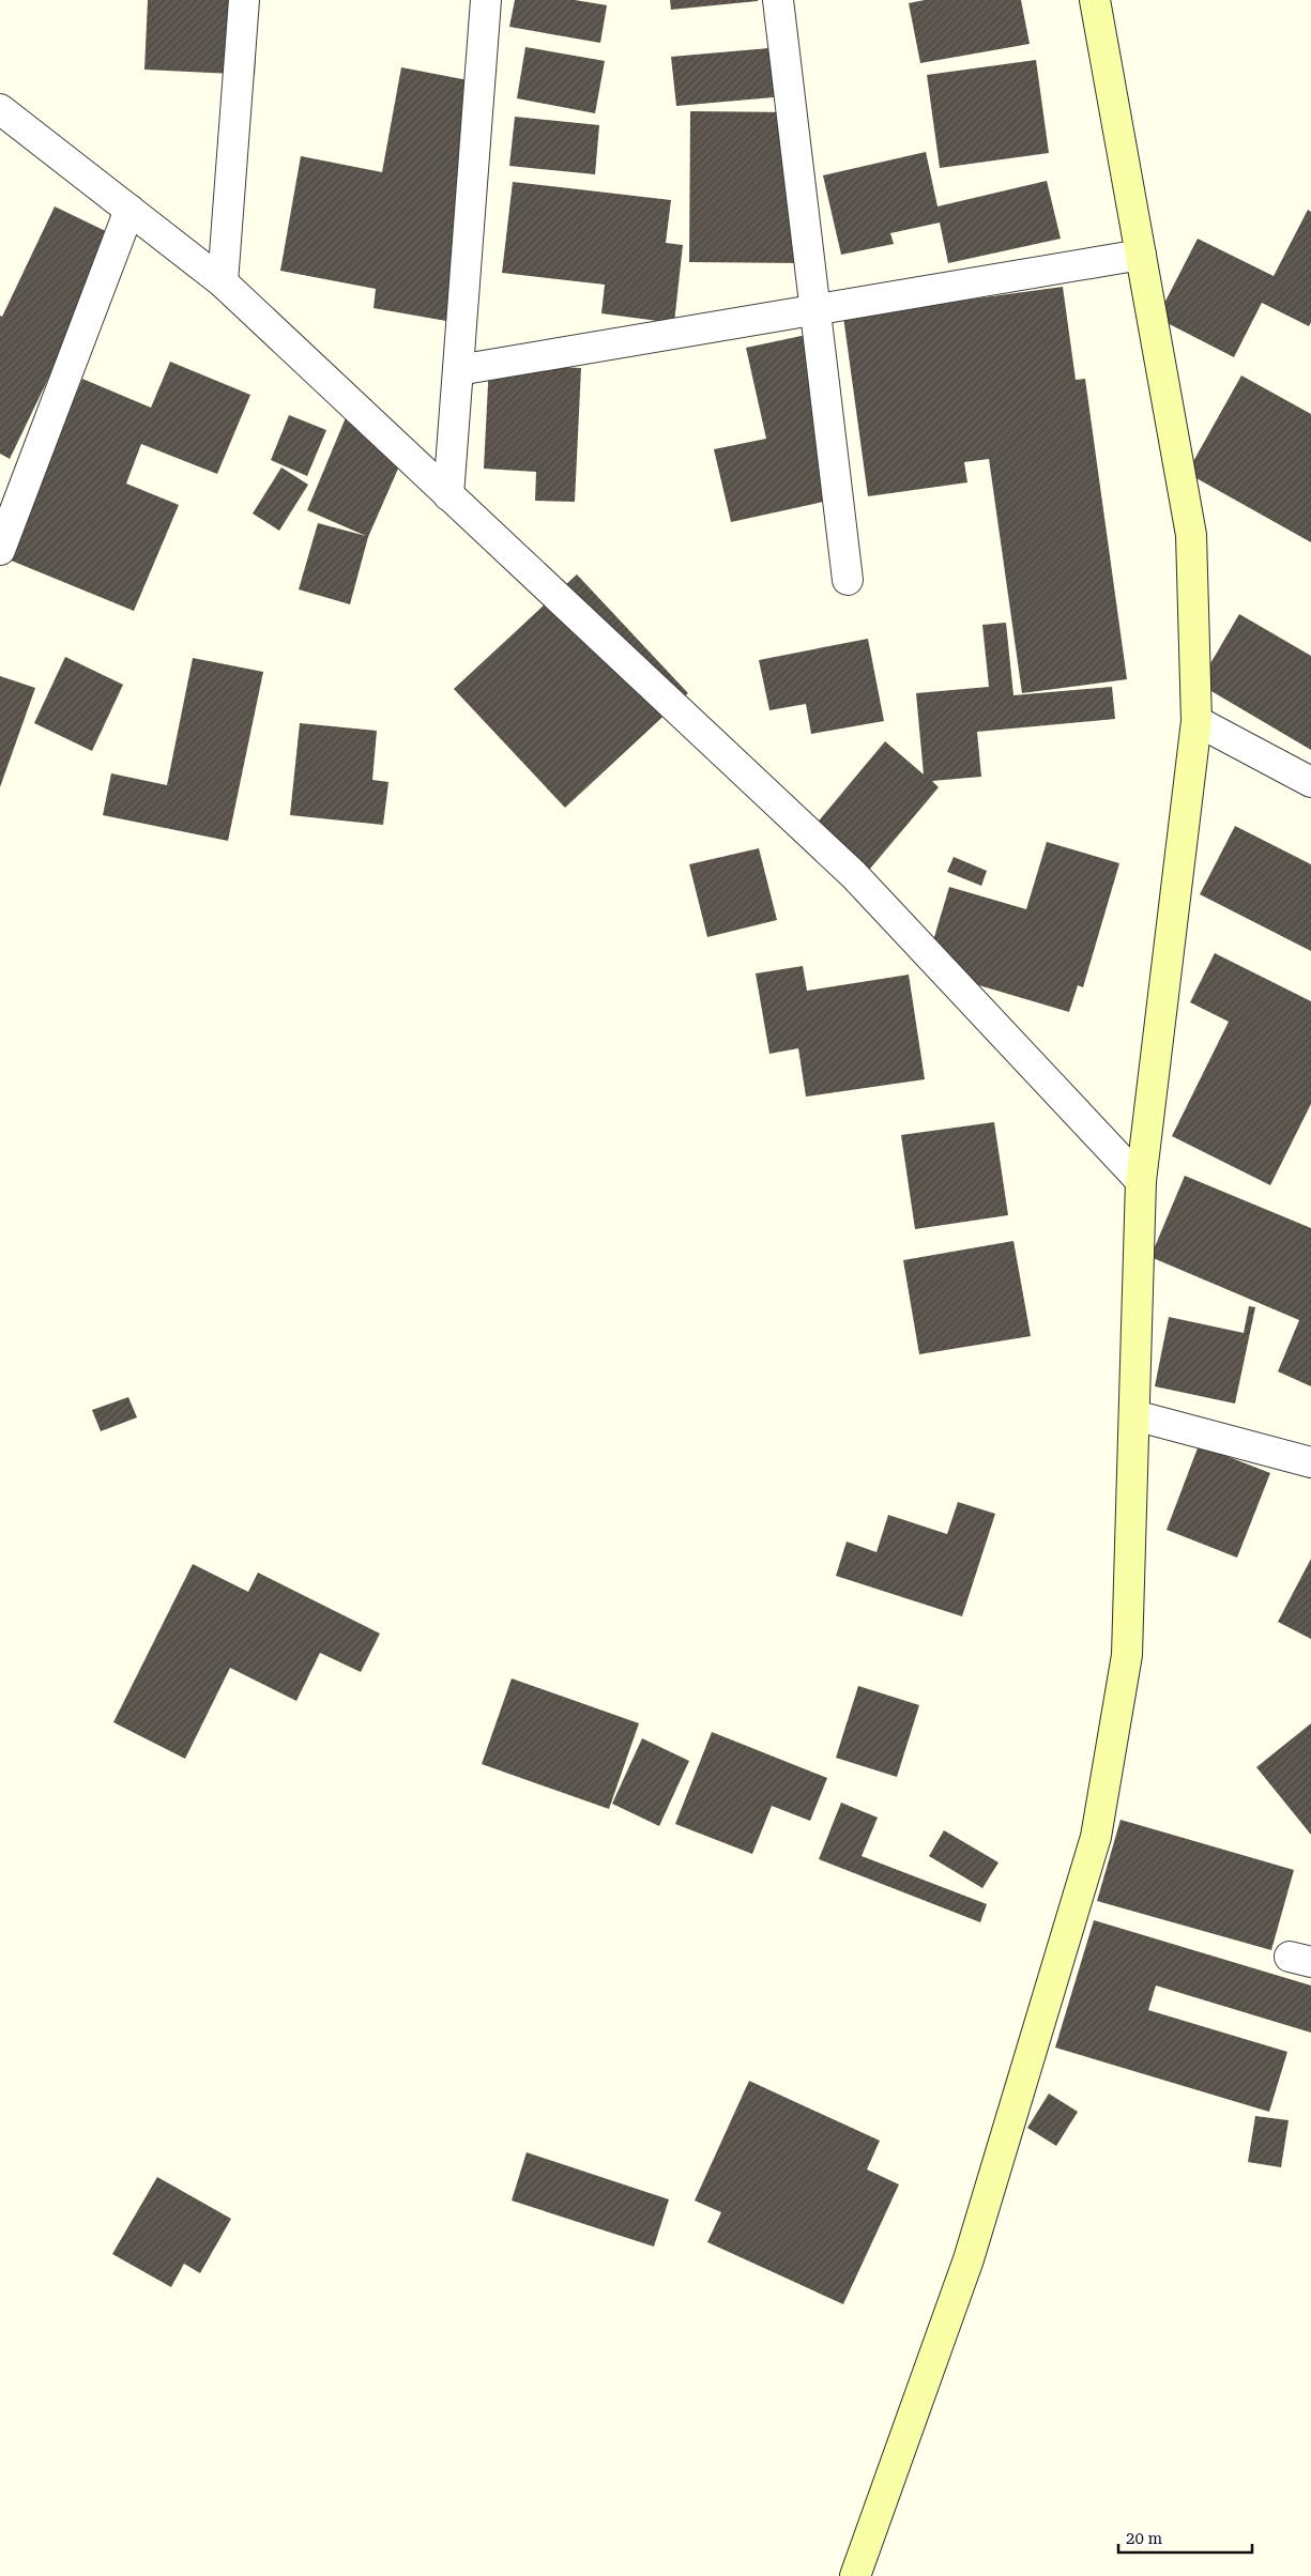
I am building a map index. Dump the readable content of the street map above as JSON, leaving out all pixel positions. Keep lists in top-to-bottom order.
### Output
{
  "scale_bar": "20 m"
}
